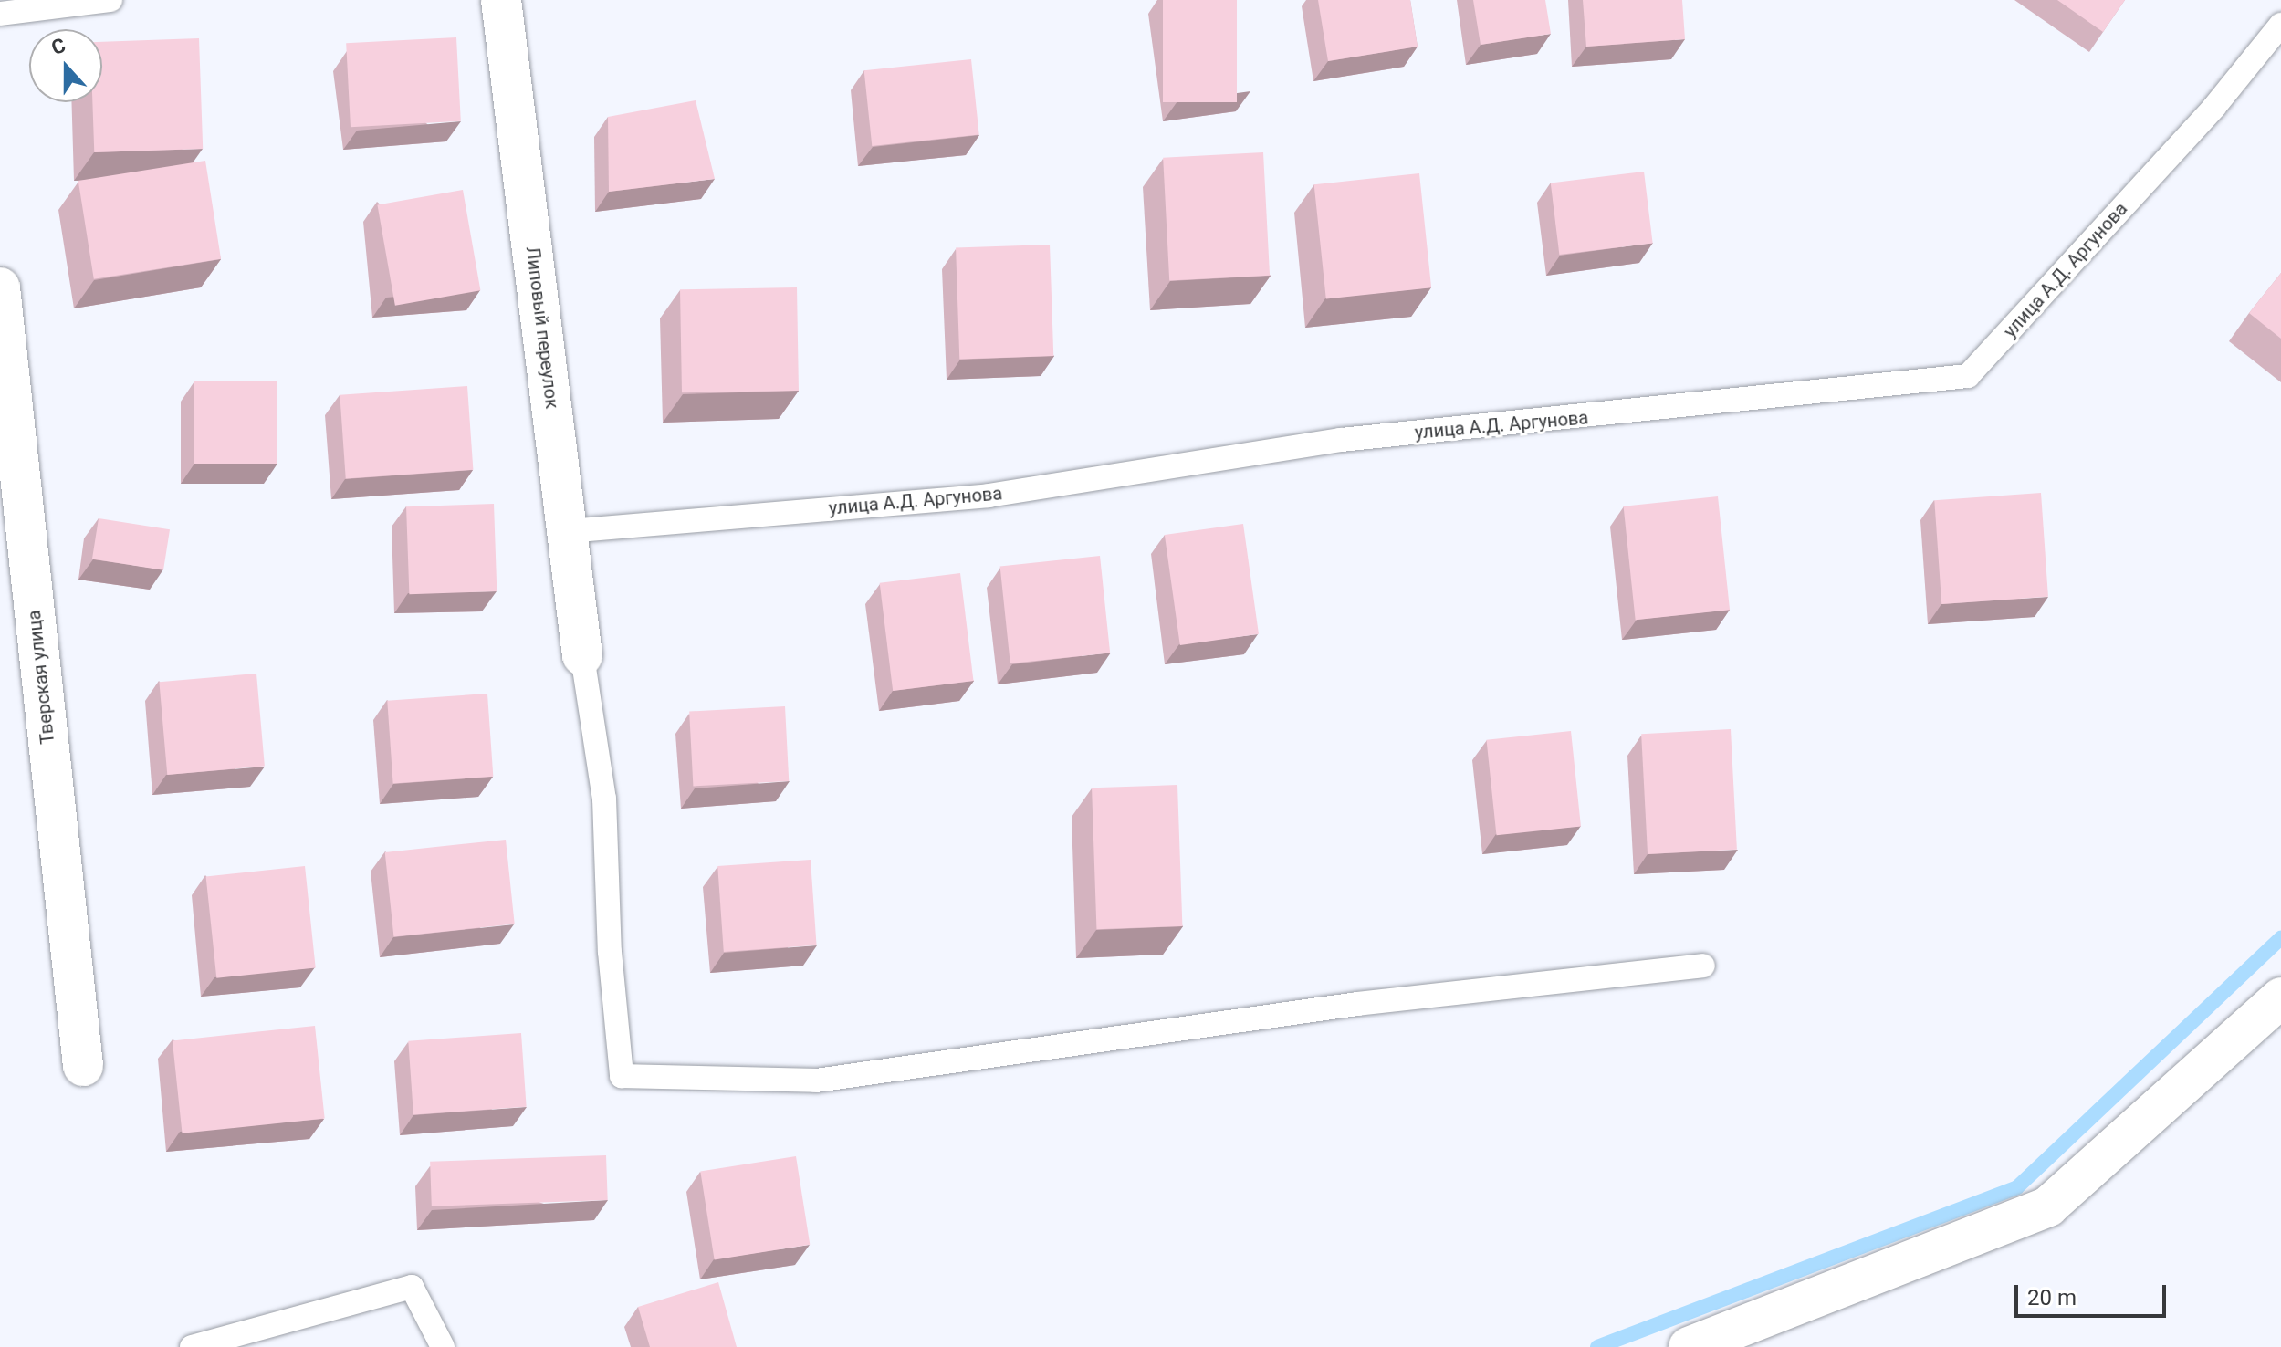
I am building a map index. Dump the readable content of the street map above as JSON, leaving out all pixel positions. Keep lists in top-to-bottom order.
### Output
{
  "streets": {
    "street": ["Липовый переулок", "Тверская улица"],
    "lane": ["улица А.Д. Аргунова"]
  },
  "crossings": [
    ["улица А.Д. Аргунова", "Липовый переулок"]
  ],
  "scale_bar": "20 m",
  "north": "top"
}
